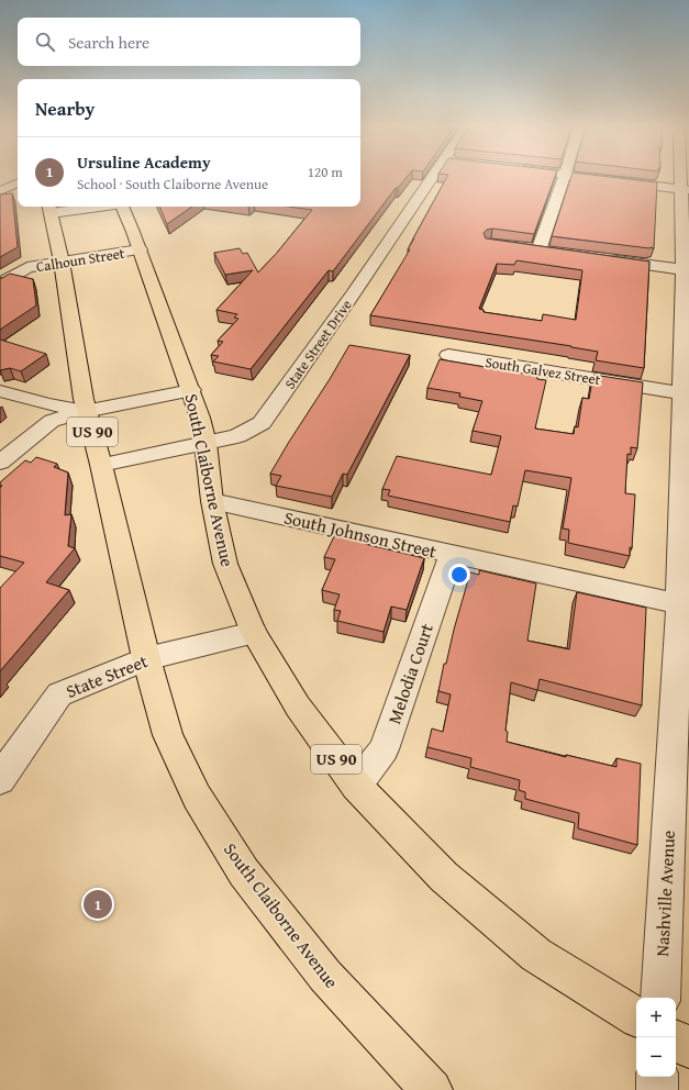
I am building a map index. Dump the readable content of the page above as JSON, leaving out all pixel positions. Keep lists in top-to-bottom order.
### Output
{
  "streets": {
    "main road": ["US 90", "South Claiborne Avenue"],
    "street": [
      "Calhoun Street",
      "State Street Drive",
      "South Galvez Street",
      "South Johnson Street",
      "Melodia Court",
      "State Street",
      "Nashville Avenue"
    ]
  },
  "crossings": [
    ["Calhoun Street", "South Claiborne Avenue"],
    ["State Street Drive", "South Claiborne Avenue"],
    ["South Galvez Street", "Nashville Avenue"],
    ["South Claiborne Avenue", "South Johnson Street"],
    ["South Claiborne Avenue", "Melodia Court"],
    ["South Claiborne Avenue", "State Street"],
    ["South Johnson Street", "Melodia Court"],
    ["South Johnson Street", "Nashville Avenue"]
  ],
  "page": {
    "search": "Search here",
    "heading": "Nearby",
    "list": [
      {
        "mark": "1",
        "name": "Ursuline Academy",
        "note": "School · South Claiborne Avenue",
        "value": "120 m"
      }
    ],
    "pins": "1",
    "map_buttons": ["+", "−"]
  }
}
